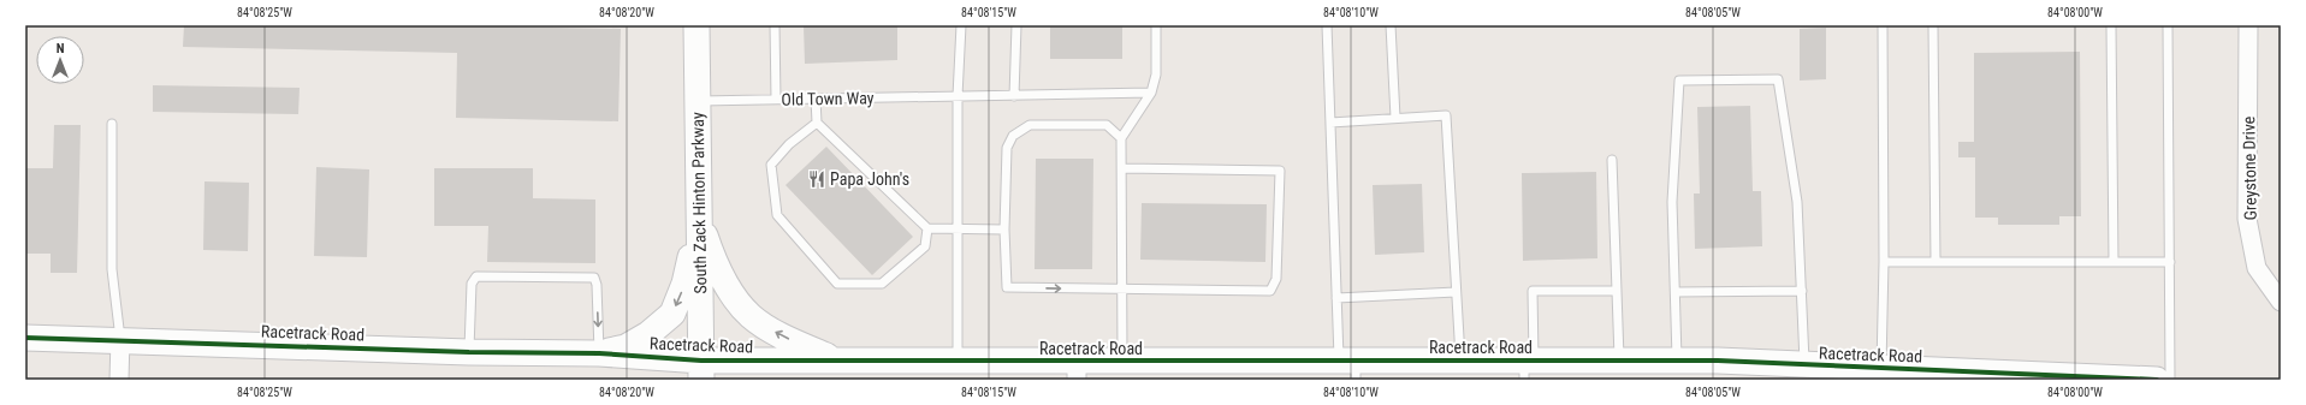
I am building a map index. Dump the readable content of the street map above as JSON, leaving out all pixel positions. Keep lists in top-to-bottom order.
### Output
{
  "streets": {
    "street": ["Greystone Drive", "South Zack Hinton Parkway", "Racetrack Road"],
    "lane": ["Old Town Way"]
  },
  "crossings": [
    ["Old Town Way", "South Zack Hinton Parkway"],
    ["South Zack Hinton Parkway", "Racetrack Road"]
  ],
  "places": {
    "restaurant": ["Papa John's"]
  },
  "north": "top",
  "coordinates": [
    "84°08'25\"W",
    "84°08'20\"W",
    "84°08'15\"W",
    "84°08'10\"W",
    "84°08'05\"W",
    "84°08'00\"W"
  ]
}
